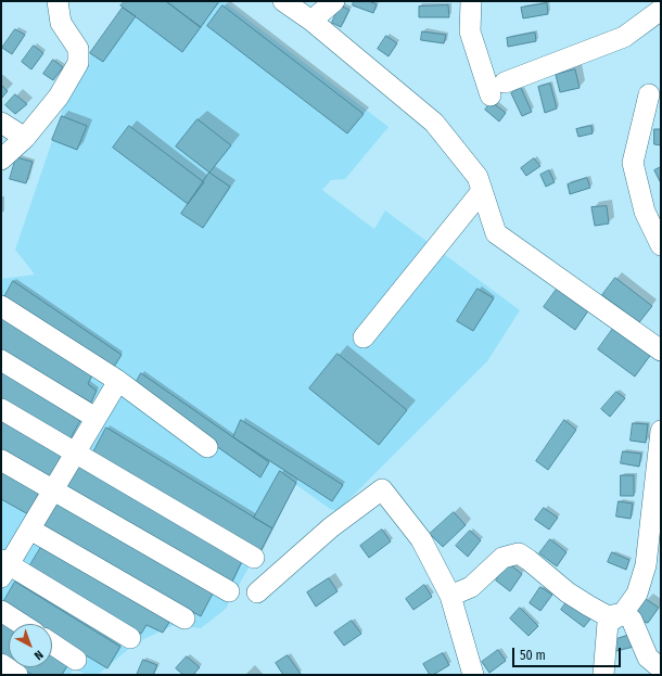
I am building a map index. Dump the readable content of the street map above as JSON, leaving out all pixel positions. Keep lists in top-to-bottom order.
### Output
{
  "scale_bar": "50 m",
  "north": "bottom right"
}
